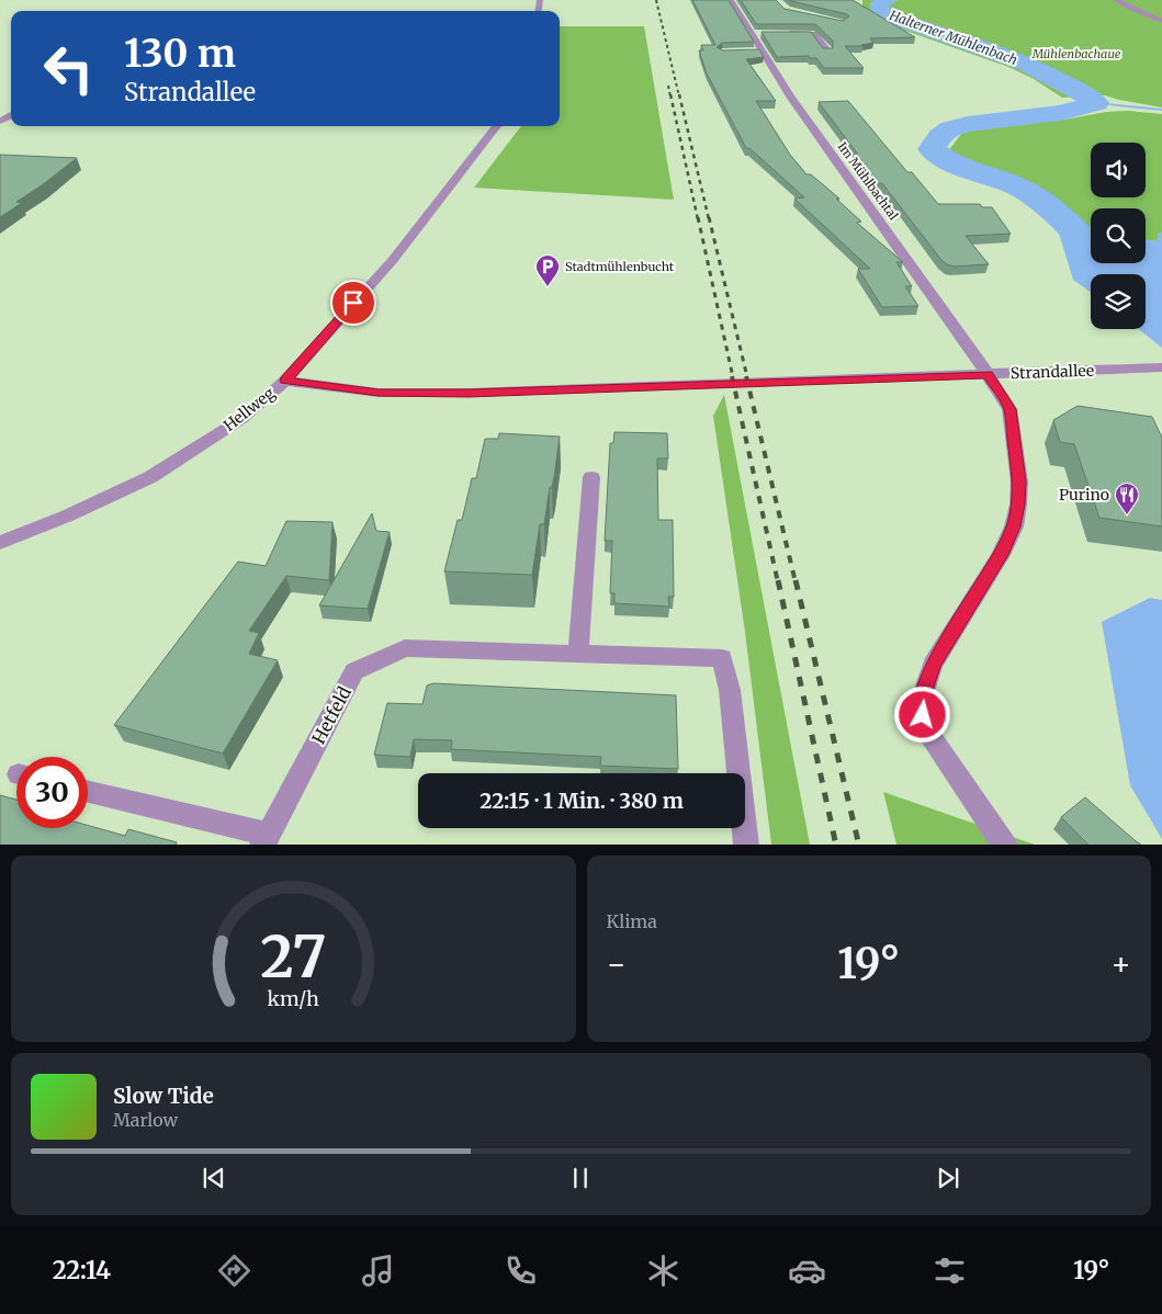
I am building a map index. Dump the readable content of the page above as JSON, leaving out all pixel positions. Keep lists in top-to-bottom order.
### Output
{
  "streets": {
    "street": [
      "Im Mühlbachtal",
      "Strandallee",
      "Hellweg",
      "Hetfeld"
    ]
  },
  "crossings": [
    ["Im Mühlbachtal", "Strandallee"],
    ["Strandallee", "Hellweg"]
  ],
  "water": ["Halterner Mühlenbach"],
  "parks": ["Mühlenbachaue"],
  "places": {
    "parking": ["Stadtmühlenbucht"],
    "restaurant": ["Purino"]
  },
  "page": {
    "turn": ["130 m", "Strandallee"],
    "limit": "30",
    "trip": "22:15 · 1 Min. · 380 m",
    "tile": "Klima",
    "heat": ["−", "19°", "+"],
    "song": ["Slow Tide", "Marlow"],
    "tabs": ["22:14", "19°"],
    "gauge": ["27", "km/h"]
  }
}
